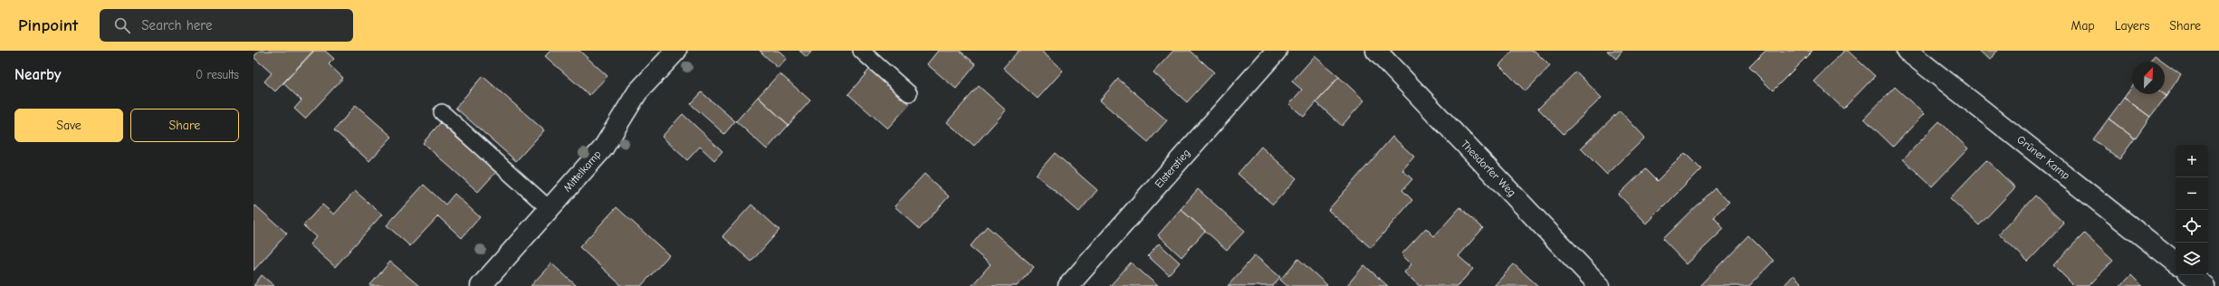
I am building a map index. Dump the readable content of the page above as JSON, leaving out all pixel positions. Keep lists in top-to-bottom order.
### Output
{
  "streets": {
    "street": [
      "Grüner Kamp",
      "Elsterstieg",
      "Thesdorfer Weg",
      "Mittelkamp"
    ]
  },
  "north": "top right",
  "page": {
    "header": "Pinpoint",
    "search": "Search here",
    "nav": ["Map", "Layers", "Share"],
    "heading": ["Nearby", "0 results"],
    "buttons": ["Save", "Share"],
    "map_buttons": ["+", "−"]
  }
}
